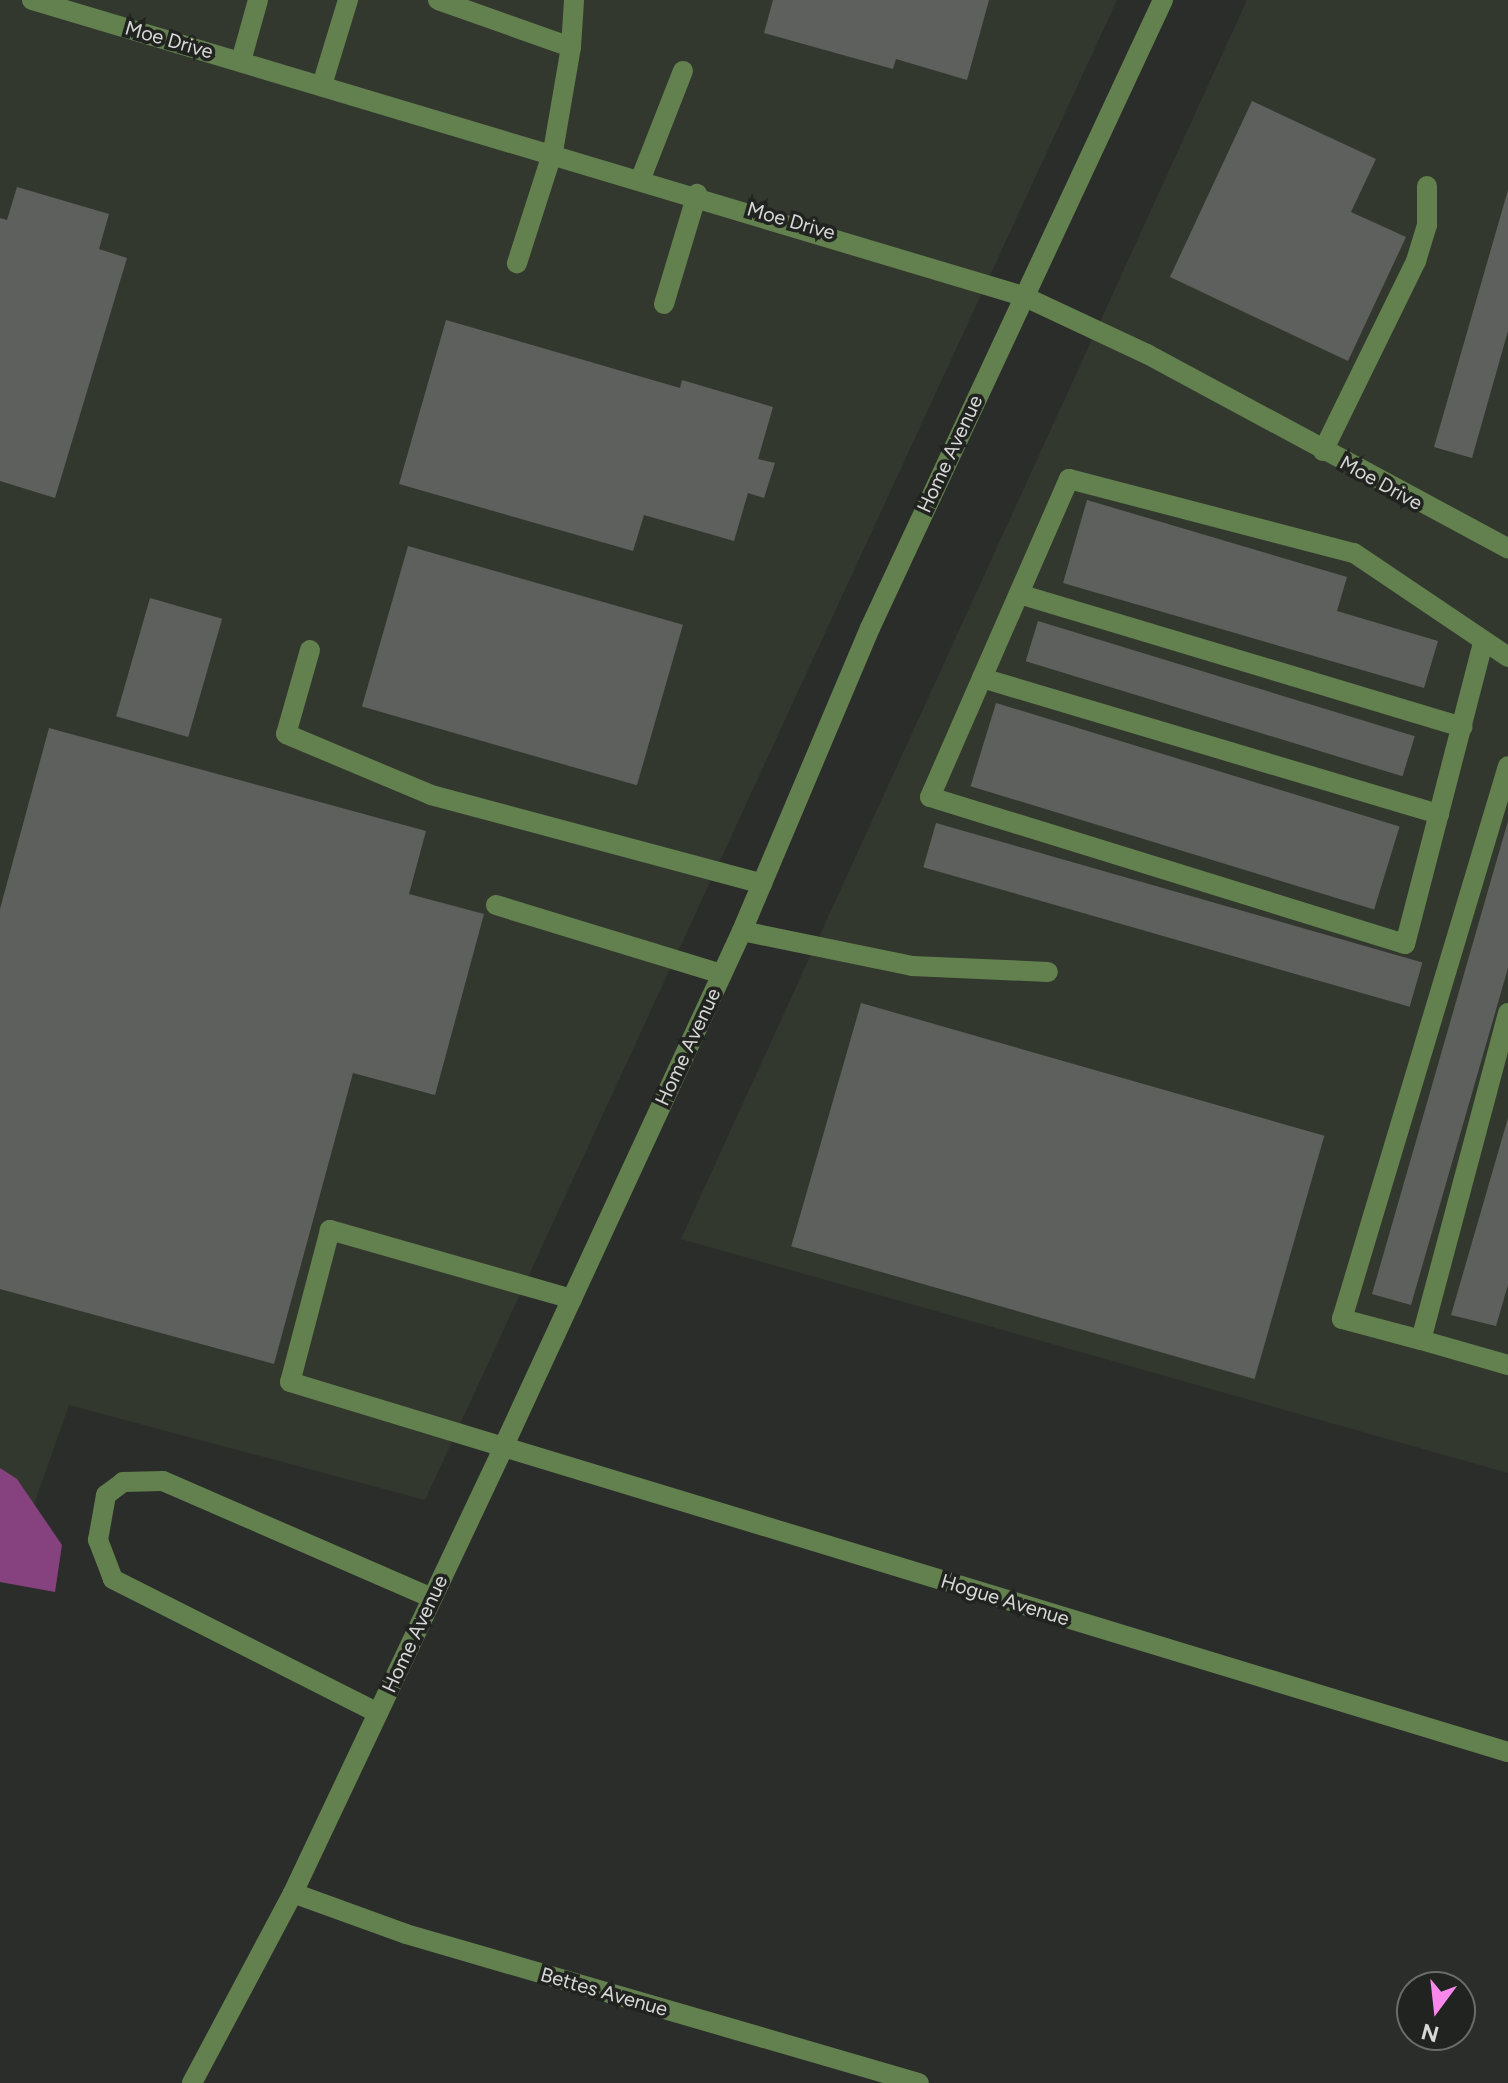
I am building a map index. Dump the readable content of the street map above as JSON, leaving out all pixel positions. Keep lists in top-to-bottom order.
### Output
{
  "streets": {
    "street": [
      "Moe Drive",
      "Home Avenue",
      "Hogue Avenue",
      "Bettes Avenue"
    ]
  },
  "crossings": [
    ["Moe Drive", "Home Avenue"],
    ["Home Avenue", "Hogue Avenue"],
    ["Home Avenue", "Bettes Avenue"]
  ],
  "north": "bottom"
}
